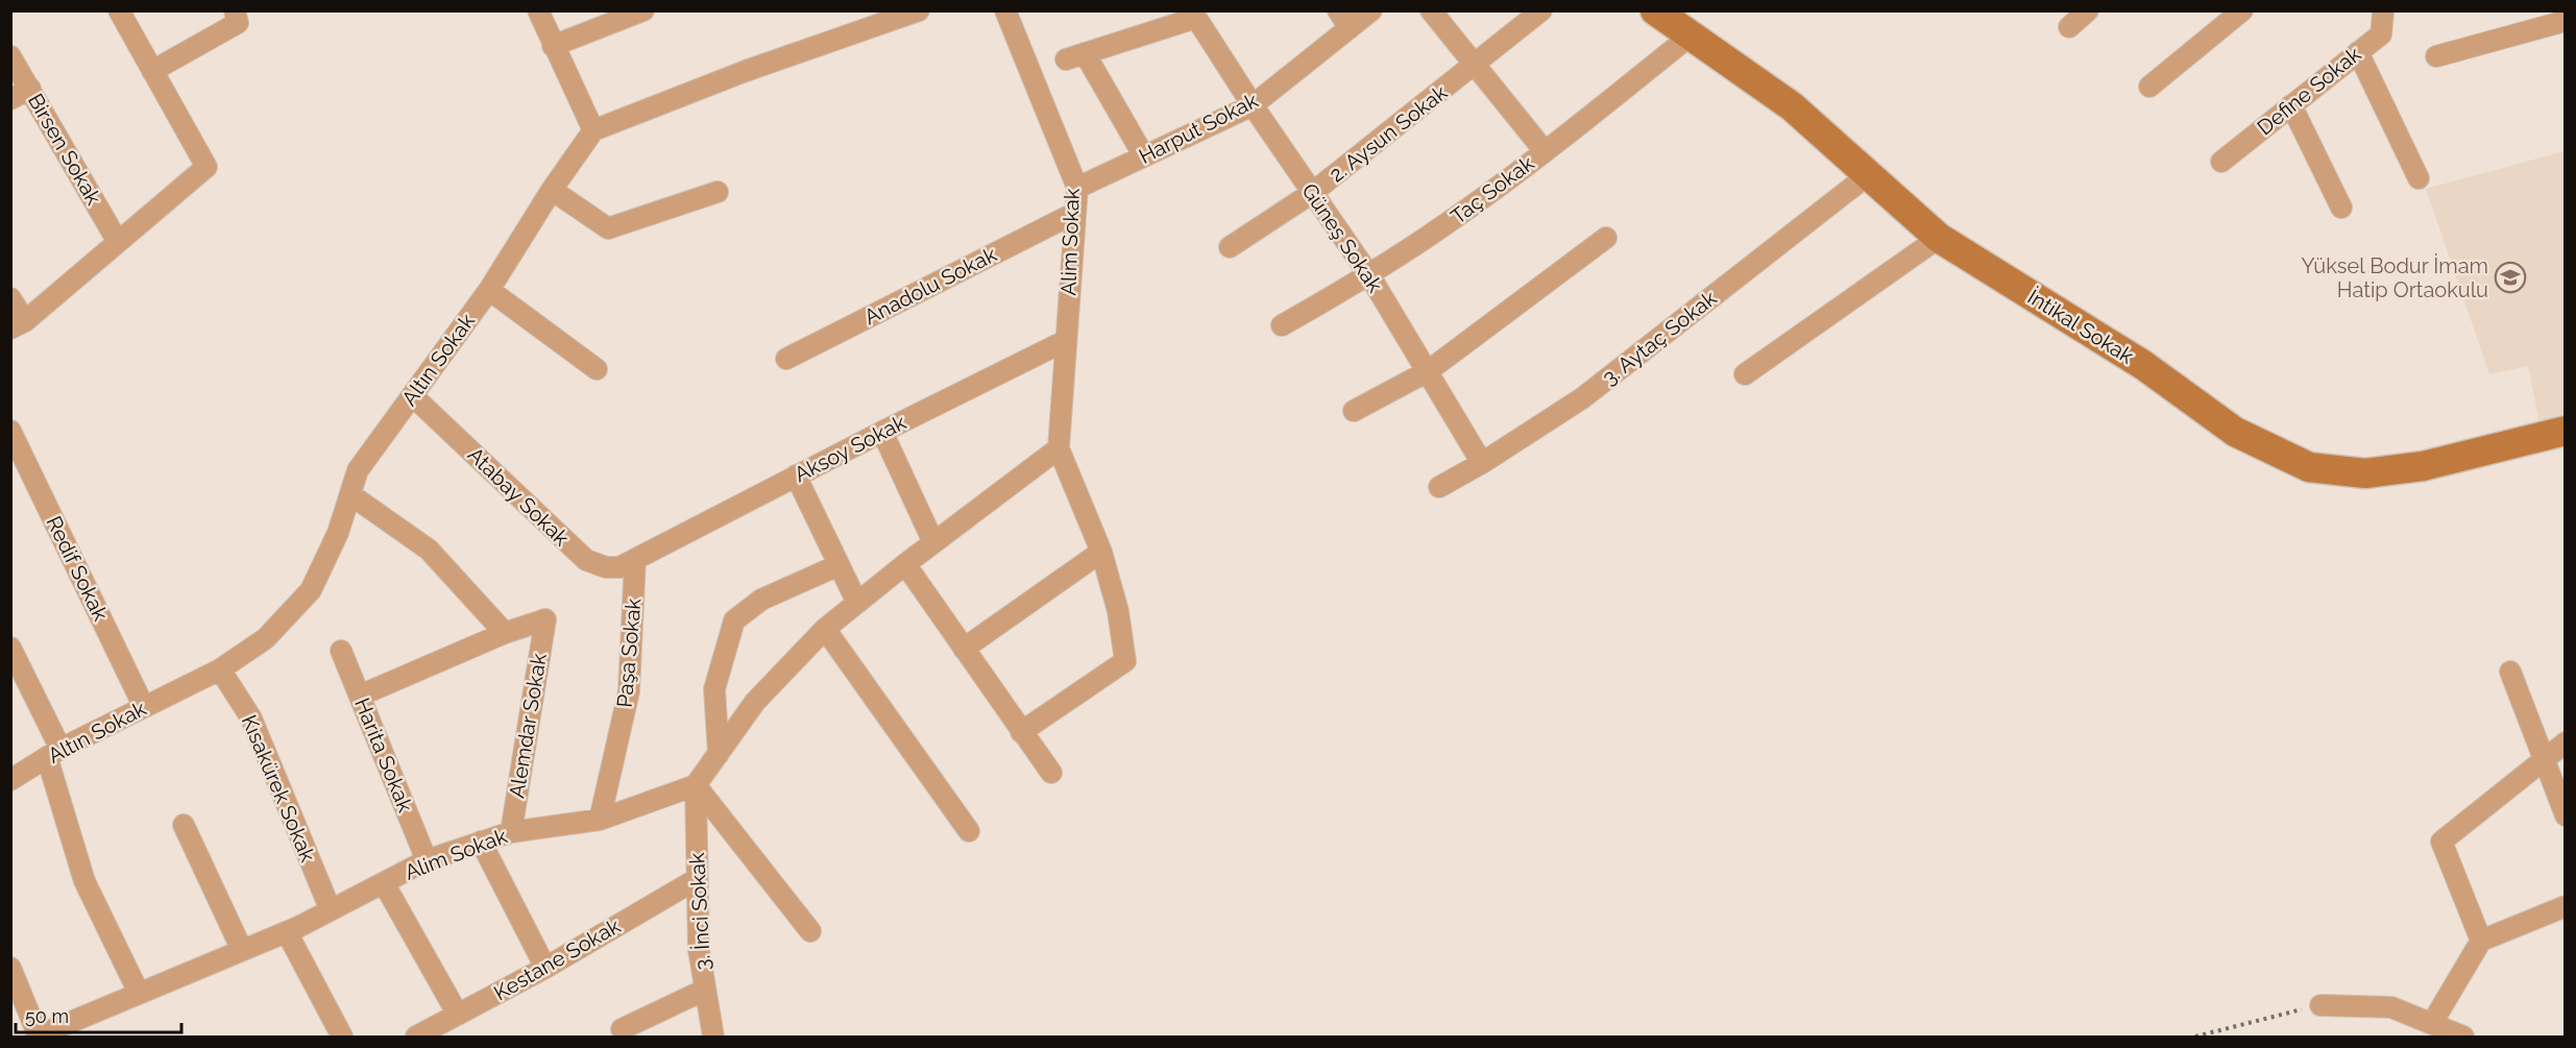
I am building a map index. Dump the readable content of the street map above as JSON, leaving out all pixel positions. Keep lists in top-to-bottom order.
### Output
{
  "streets": {
    "street": [
      "Define Sokak",
      "Harput Sokak",
      "2. Aysun Sokak",
      "Birsen Sokak",
      "Taç Sokak",
      "Güneş Sokak",
      "Alim Sokak",
      "Anadolu Sokak",
      "İntikal Sokak",
      "3. Aytaç Sokak",
      "Altın Sokak",
      "Aksoy Sokak",
      "Atabay Sokak",
      "Redif Sokak",
      "Paşa Sokak",
      "Alemdar Sokak",
      "Harita Sokak",
      "Kısakürek Sokak",
      "3. İnci Sokak",
      "Kestane Sokak"
    ]
  },
  "crossings": [
    ["Harput Sokak", "Güneş Sokak"],
    ["Harput Sokak", "Alim Sokak"],
    ["2. Aysun Sokak", "Güneş Sokak"],
    ["Taç Sokak", "Güneş Sokak"],
    ["Taç Sokak", "İntikal Sokak"],
    ["Güneş Sokak", "3. Aytaç Sokak"],
    ["Alim Sokak", "Anadolu Sokak"],
    ["Alim Sokak", "Aksoy Sokak"],
    ["Alim Sokak", "Paşa Sokak"],
    ["Alim Sokak", "Alemdar Sokak"],
    ["Alim Sokak", "Harita Sokak"],
    ["Alim Sokak", "Kısakürek Sokak"],
    ["Alim Sokak", "3. İnci Sokak"],
    ["İntikal Sokak", "3. Aytaç Sokak"],
    ["Altın Sokak", "Atabay Sokak"],
    ["Altın Sokak", "Redif Sokak"],
    ["Altın Sokak", "Kısakürek Sokak"],
    ["Aksoy Sokak", "Atabay Sokak"],
    ["Aksoy Sokak", "Paşa Sokak"],
    ["Atabay Sokak", "Paşa Sokak"],
    ["3. İnci Sokak", "Kestane Sokak"]
  ],
  "places": {
    "school or university": ["Yüksel Bodur İmam Hatip Ortaokulu"]
  },
  "scale_bar": "50 m"
}
